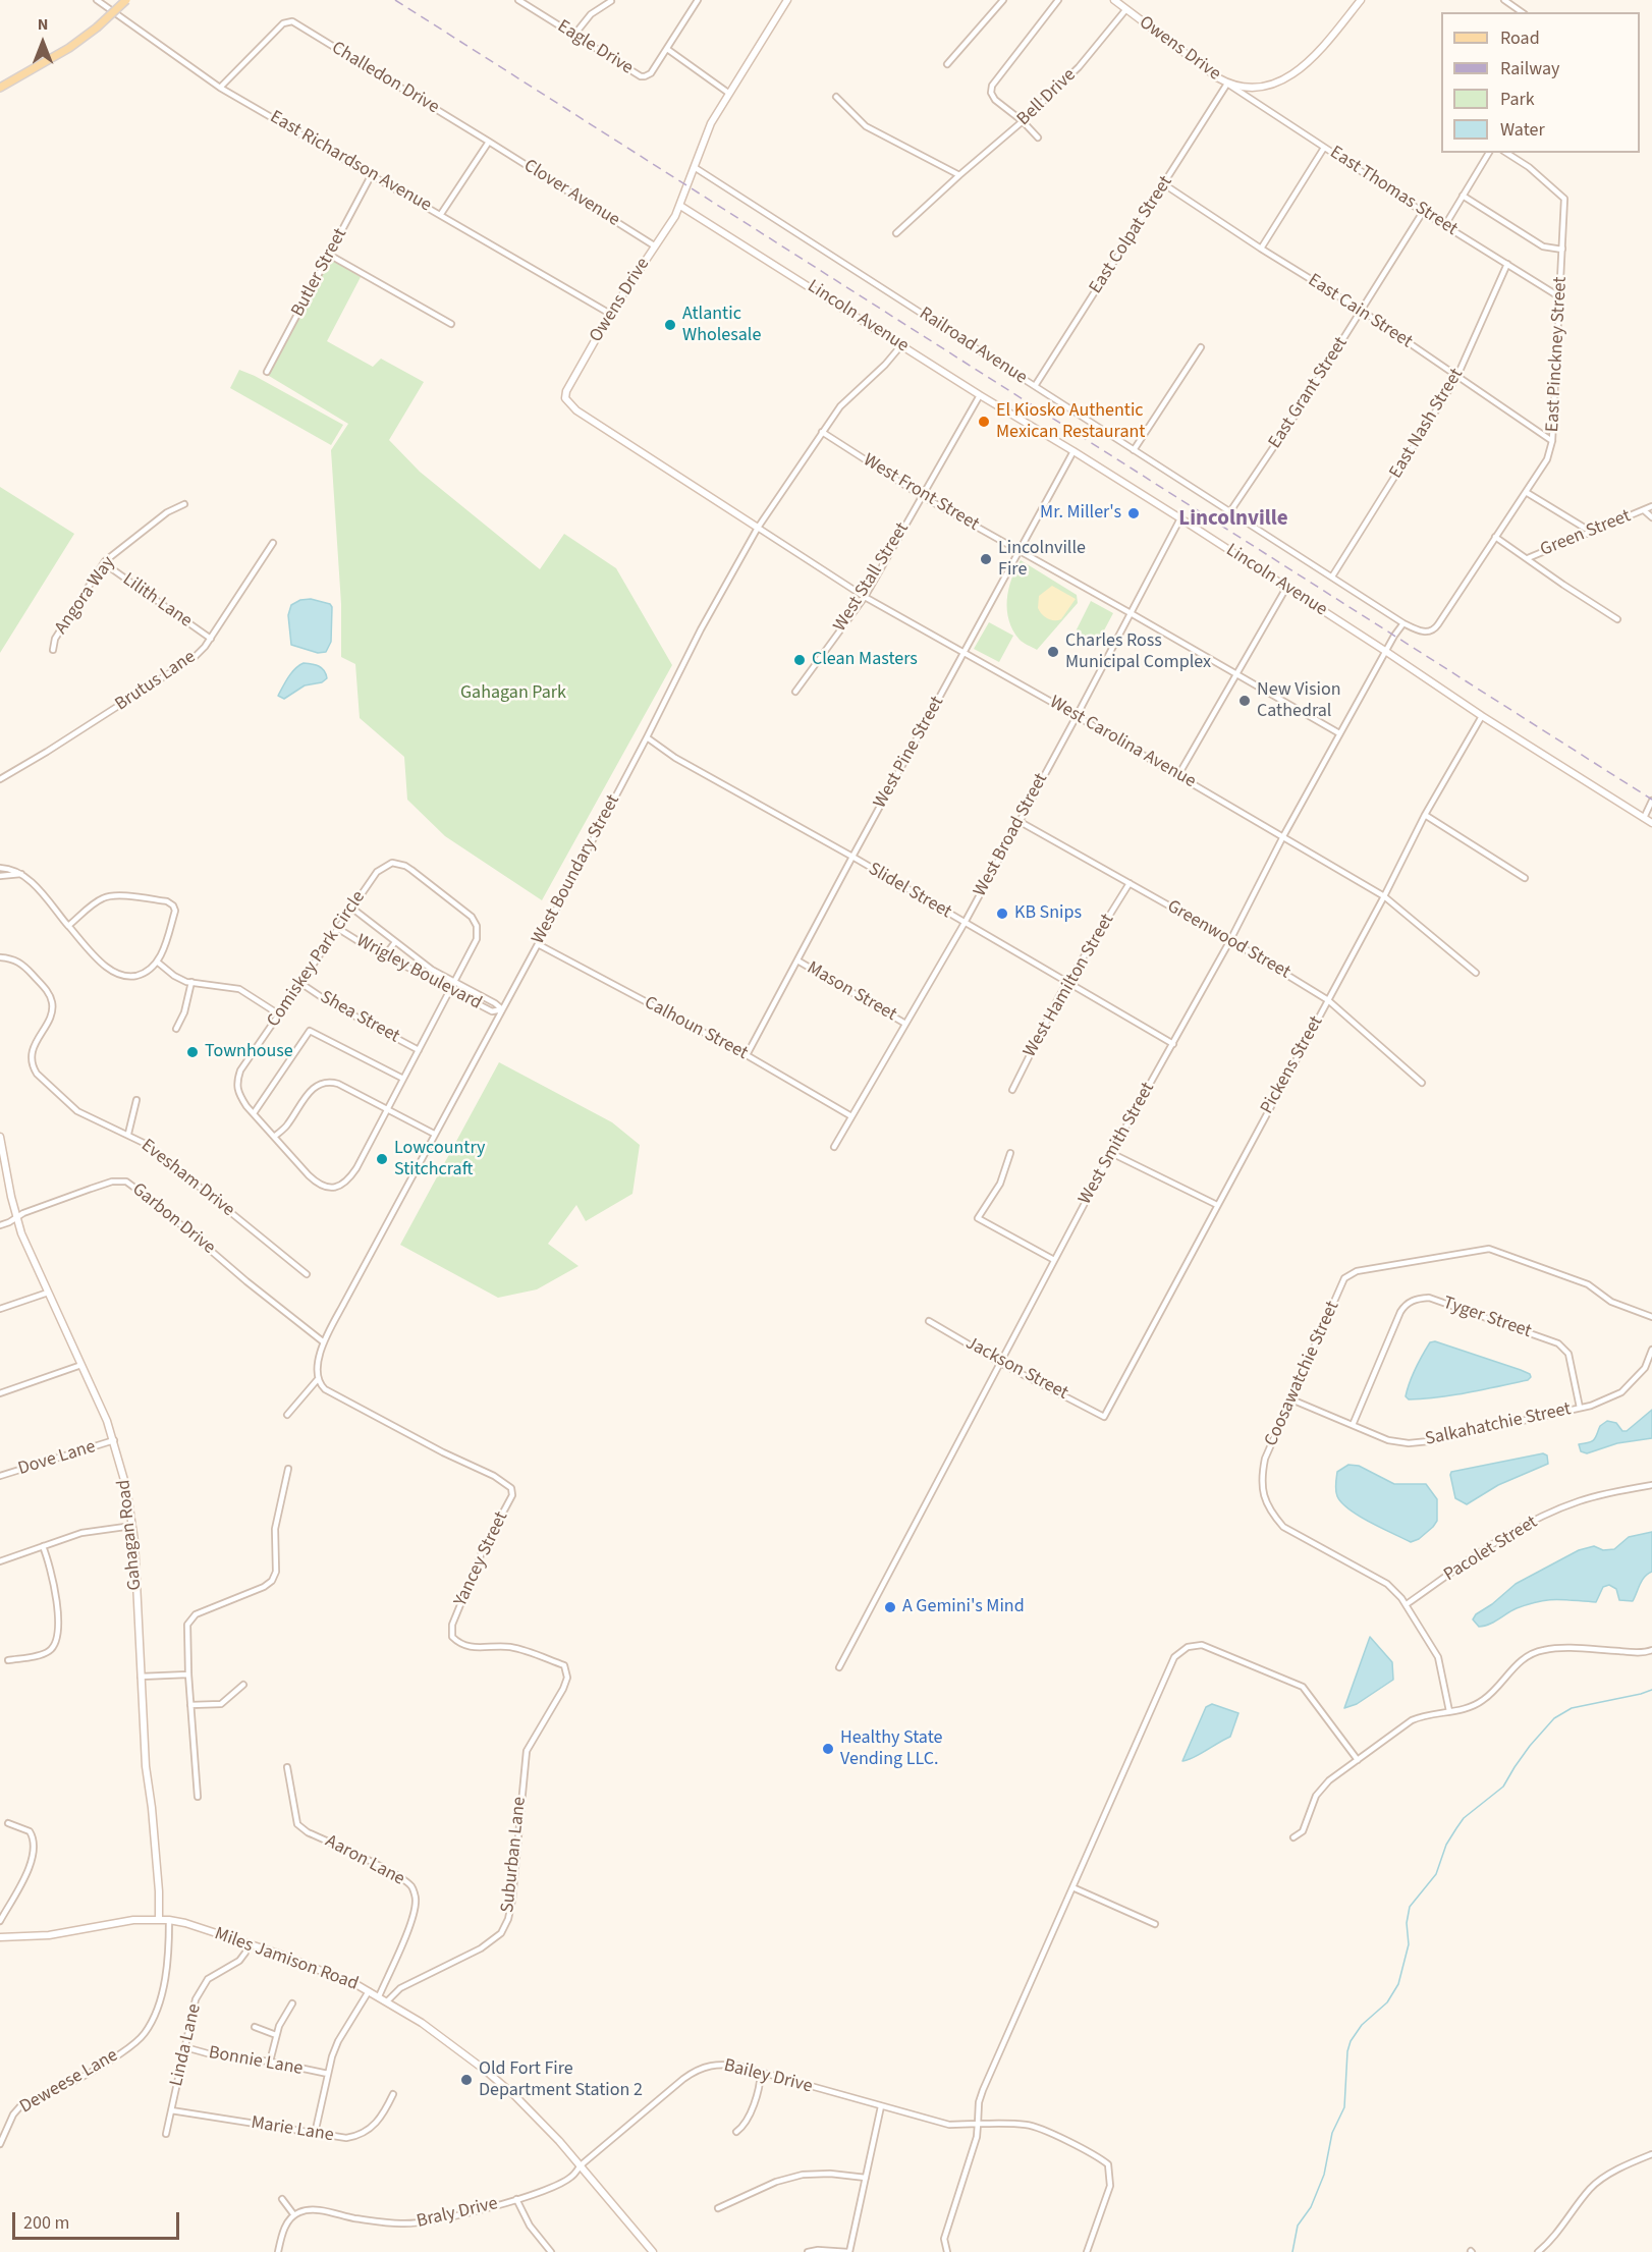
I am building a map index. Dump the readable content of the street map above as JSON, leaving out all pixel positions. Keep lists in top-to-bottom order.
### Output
{
  "streets": {
    "street": [
      "Eagle Drive",
      "Owens Drive",
      "Challedon Drive",
      "Bell Drive",
      "East Richardson Avenue",
      "East Thomas Street",
      "Clover Avenue",
      "East Colpat Street",
      "Butler Street",
      "East Cain Street",
      "Lincoln Avenue",
      "Railroad Avenue",
      "East Pinckney Street",
      "East Grant Street",
      "East Nash Street",
      "West Front Street",
      "Green Street",
      "West Stall Street",
      "Angora Way",
      "Lilith Lane",
      "Brutus Lane",
      "West Carolina Avenue",
      "West Pine Street",
      "West Broad Street",
      "West Boundary Street",
      "Slidel Street",
      "Greenwood Street",
      "Comiskey Park Circle",
      "Wrigley Boulevard",
      "West Hamilton Street",
      "Mason Street",
      "Shea Street",
      "Calhoun Street",
      "Pickens Street",
      "West Smith Street",
      "Evesham Drive",
      "Garbon Drive",
      "Tyger Street",
      "Jackson Street",
      "Coosawatchie Street",
      "Salkahatchie Street",
      "Dove Lane",
      "Gahagan Road",
      "Pacolet Street",
      "Yancey Street",
      "Suburban Lane",
      "Aaron Lane",
      "Miles Jamison Road",
      "Linda Lane",
      "Bonnie Lane",
      "Bailey Drive",
      "Deweese Lane",
      "Marie Lane",
      "Braly Drive"
    ]
  },
  "crossings": [
    ["Owens Drive", "Bell Drive"],
    ["Owens Drive", "East Richardson Avenue"],
    ["Owens Drive", "East Thomas Street"],
    ["Owens Drive", "Clover Avenue"],
    ["Owens Drive", "East Colpat Street"],
    ["Owens Drive", "Lincoln Avenue"],
    ["Owens Drive", "Railroad Avenue"],
    ["Owens Drive", "West Carolina Avenue"],
    ["Owens Drive", "West Boundary Street"],
    ["Challedon Drive", "East Richardson Avenue"],
    ["Challedon Drive", "Clover Avenue"],
    ["East Richardson Avenue", "Butler Street"],
    ["East Thomas Street", "East Colpat Street"],
    ["East Thomas Street", "East Pinckney Street"],
    ["East Thomas Street", "East Grant Street"],
    ["East Thomas Street", "East Nash Street"],
    ["East Colpat Street", "East Cain Street"],
    ["East Colpat Street", "Railroad Avenue"],
    ["East Cain Street", "East Pinckney Street"],
    ["East Cain Street", "East Grant Street"],
    ["East Cain Street", "East Nash Street"],
    ["Lincoln Avenue", "West Stall Street"],
    ["Lincoln Avenue", "West Pine Street"],
    ["Lincoln Avenue", "West Broad Street"],
    ["Lincoln Avenue", "West Boundary Street"],
    ["Lincoln Avenue", "Pickens Street"],
    ["Lincoln Avenue", "West Smith Street"],
    ["Railroad Avenue", "East Pinckney Street"],
    ["Railroad Avenue", "East Grant Street"],
    ["Railroad Avenue", "East Nash Street"],
    ["Railroad Avenue", "West Smith Street"],
    ["East Pinckney Street", "West Smith Street"],
    ["West Front Street", "West Stall Street"],
    ["West Front Street", "West Pine Street"],
    ["West Front Street", "West Broad Street"],
    ["West Front Street", "West Boundary Street"],
    ["West Front Street", "West Smith Street"],
    ["West Stall Street", "West Carolina Avenue"],
    ["Angora Way", "Lilith Lane"],
    ["Lilith Lane", "Brutus Lane"],
    ["West Carolina Avenue", "West Pine Street"],
    ["West Carolina Avenue", "West Broad Street"],
    ["West Carolina Avenue", "West Boundary Street"],
    ["West Carolina Avenue", "Pickens Street"],
    ["West Carolina Avenue", "West Smith Street"],
    ["West Pine Street", "Slidel Street"],
    ["West Pine Street", "Mason Street"],
    ["West Pine Street", "Calhoun Street"],
    ["West Broad Street", "Slidel Street"],
    ["West Broad Street", "Greenwood Street"],
    ["West Broad Street", "Mason Street"],
    ["West Broad Street", "Calhoun Street"],
    ["West Boundary Street", "Slidel Street"],
    ["West Boundary Street", "Wrigley Boulevard"],
    ["West Boundary Street", "Calhoun Street"],
    ["West Boundary Street", "Garbon Drive"],
    ["West Boundary Street", "Yancey Street"],
    ["Slidel Street", "West Hamilton Street"],
    ["Slidel Street", "West Smith Street"],
    ["Greenwood Street", "West Hamilton Street"],
    ["Greenwood Street", "Pickens Street"],
    ["Greenwood Street", "West Smith Street"],
    ["Comiskey Park Circle", "Wrigley Boulevard"],
    ["Comiskey Park Circle", "Shea Street"],
    ["Pickens Street", "Jackson Street"],
    ["West Smith Street", "Jackson Street"],
    ["Garbon Drive", "Gahagan Road"],
    ["Tyger Street", "Salkahatchie Street"],
    ["Coosawatchie Street", "Salkahatchie Street"],
    ["Coosawatchie Street", "Pacolet Street"],
    ["Dove Lane", "Gahagan Road"],
    ["Gahagan Road", "Miles Jamison Road"],
    ["Yancey Street", "Suburban Lane"],
    ["Suburban Lane", "Miles Jamison Road"],
    ["Aaron Lane", "Miles Jamison Road"],
    ["Miles Jamison Road", "Linda Lane"],
    ["Miles Jamison Road", "Bailey Drive"],
    ["Miles Jamison Road", "Deweese Lane"],
    ["Miles Jamison Road", "Braly Drive"],
    ["Linda Lane", "Bonnie Lane"],
    ["Linda Lane", "Marie Lane"],
    ["Bailey Drive", "Braly Drive"]
  ],
  "districts": ["Lincolnville"],
  "parks": ["Gahagan Park"],
  "places": [
    "Atlantic Wholesale",
    "El Kiosko Authentic Mexican Restaurant",
    "Mr. Miller's",
    "Lincolnville Fire",
    "Charles Ross Municipal Complex",
    "Clean Masters",
    "New Vision Cathedral",
    "KB Snips",
    "Townhouse",
    "Lowcountry Stitchcraft",
    "A Gemini's Mind",
    "Healthy State Vending LLC.",
    "Old Fort Fire Department Station 2"
  ],
  "legend": [
    "Road",
    "Railway",
    "Park",
    "Water"
  ],
  "scale_bar": "200 m",
  "north": "top"
}
